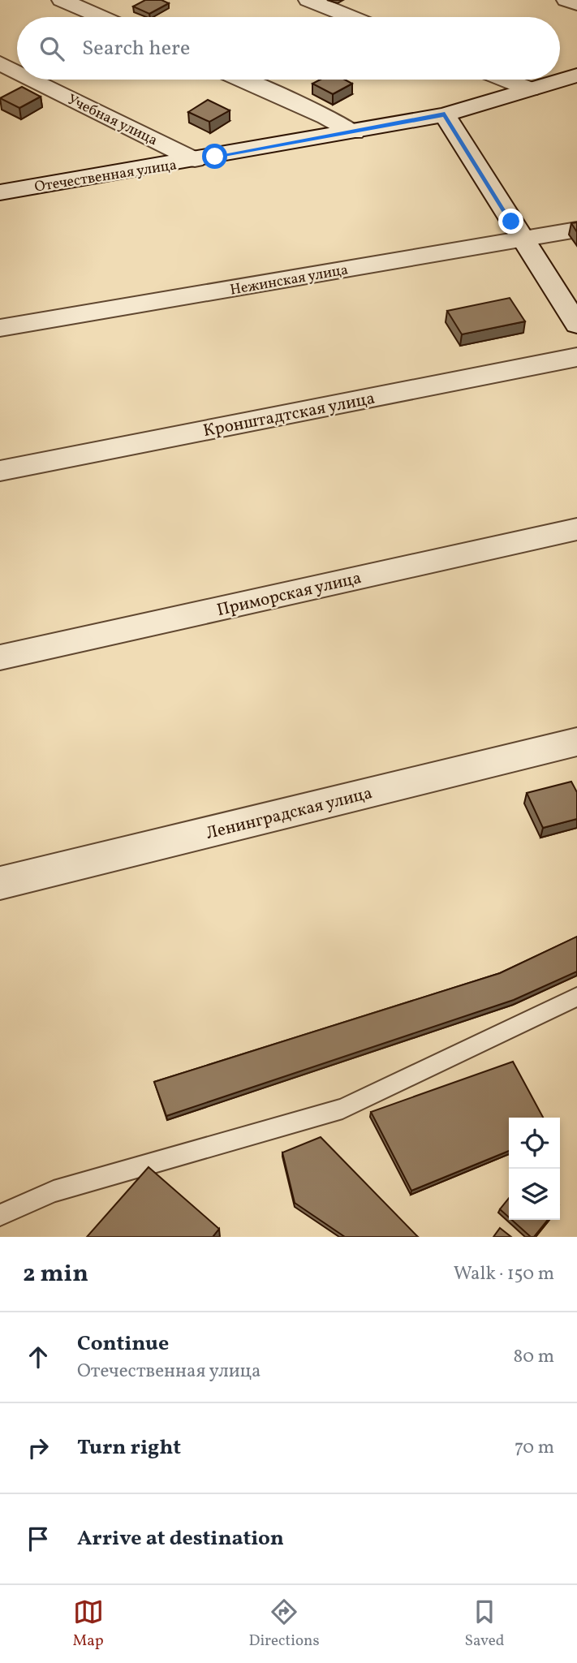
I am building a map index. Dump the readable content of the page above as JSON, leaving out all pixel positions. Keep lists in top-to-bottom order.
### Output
{
  "streets": {
    "street": [
      "Учебная улица",
      "Отечественная улица",
      "Нежинская улица",
      "Кронштадтская улица",
      "Приморская улица",
      "Ленинградская улица"
    ]
  },
  "crossings": [
    ["Учебная улица", "Отечественная улица"]
  ],
  "page": {
    "search": "Search here",
    "heading": ["2 min", "Walk · 150 m"],
    "list": [
      ["Continue", "Отечественная улица", "80 m"],
      ["Turn right", "70 m"],
      "Arrive at destination"
    ],
    "nav": ["Map", "Directions", "Saved"]
  }
}
